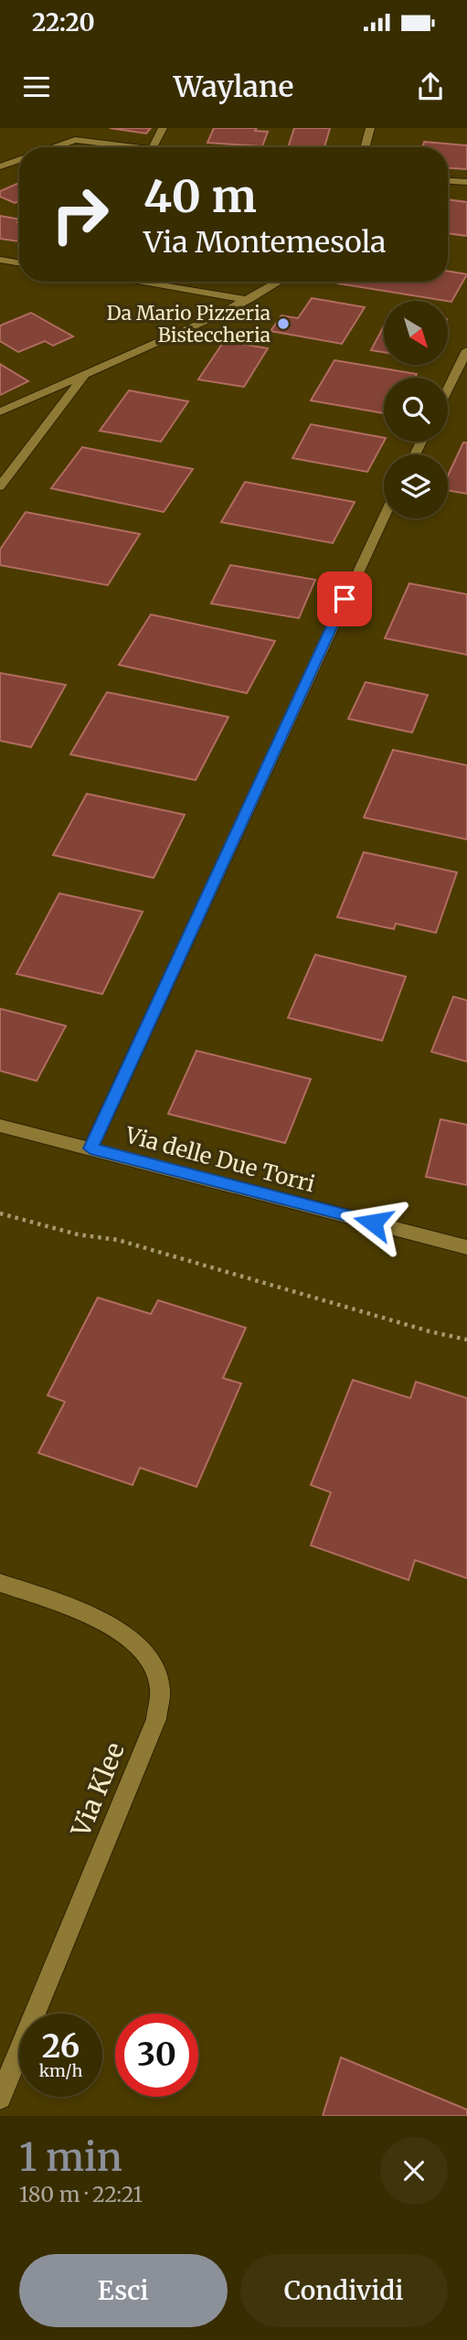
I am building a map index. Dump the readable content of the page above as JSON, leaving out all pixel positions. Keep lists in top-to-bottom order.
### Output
{
  "streets": {
    "street": ["Via delle Due Torri", "Via Klee"]
  },
  "places": ["Da Mario Pizzeria Bisteccheria"],
  "north": "bottom right",
  "page": {
    "status": "22:20",
    "header": "Waylane",
    "turn": ["40 m", "Via Montemesola"],
    "speed": "26 km/h",
    "limit": "30",
    "heading": ["1 min", "180 m · 22:21"],
    "buttons": ["Esci", "Condividi"]
  }
}
